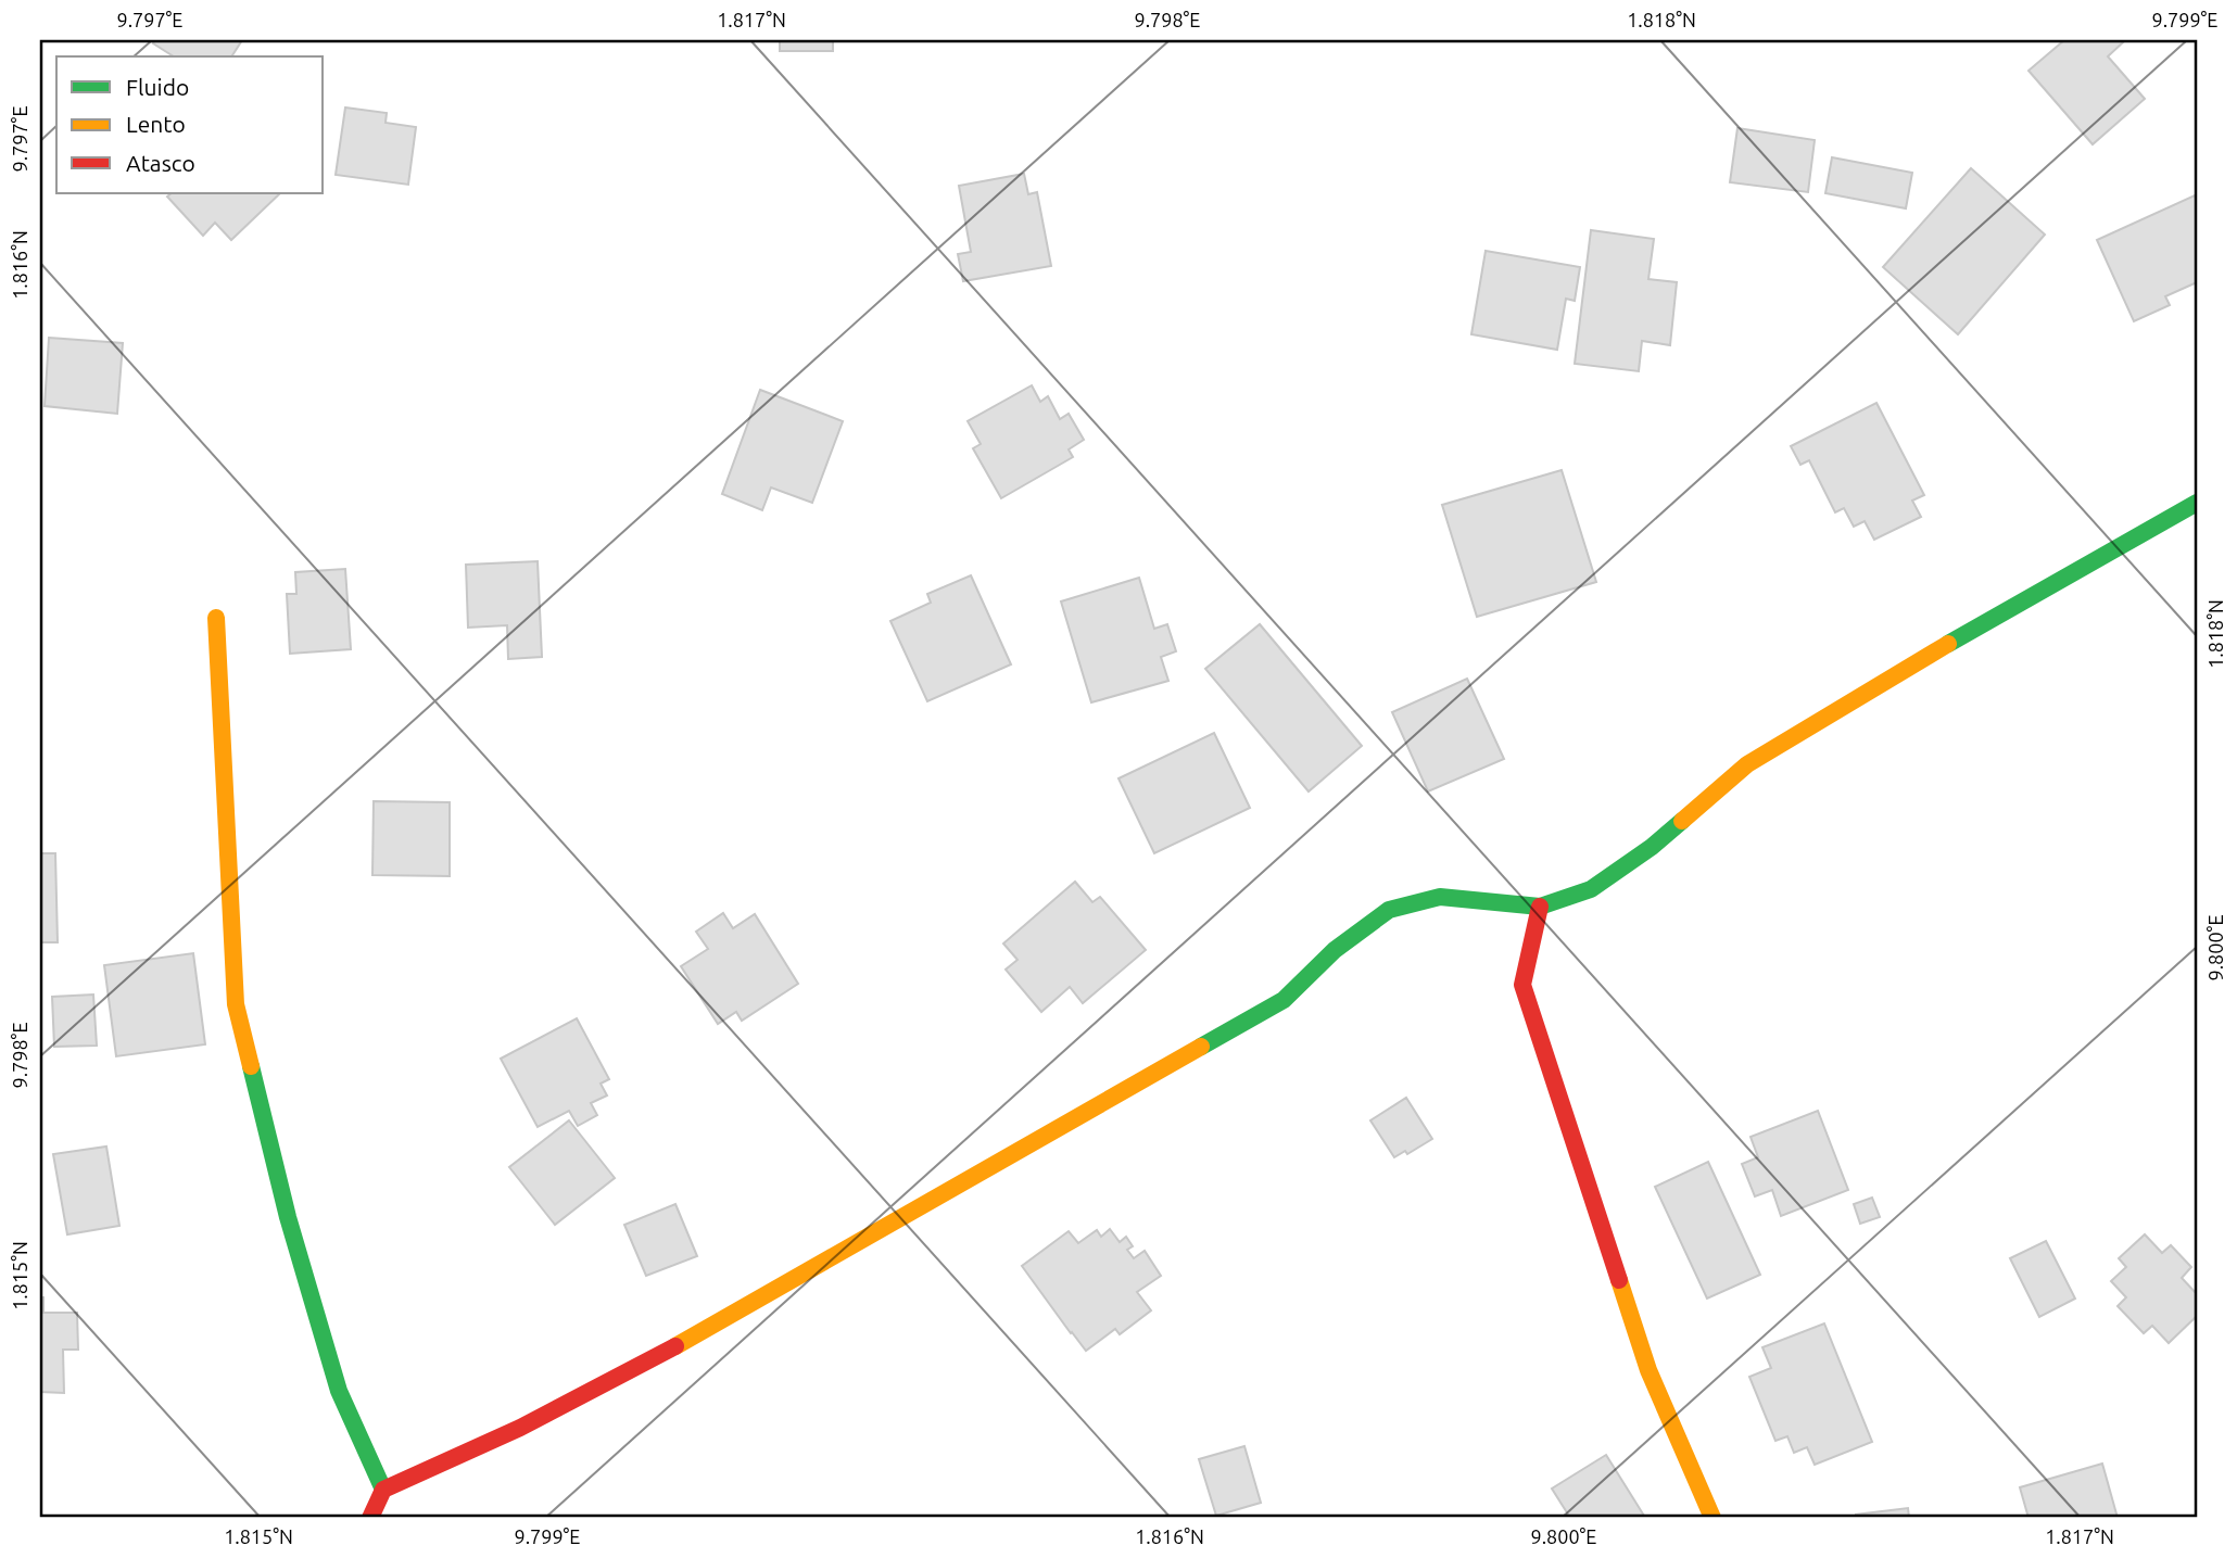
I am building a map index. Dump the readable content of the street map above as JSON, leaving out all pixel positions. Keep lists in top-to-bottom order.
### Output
{
  "legend": ["Fluido", "Lento", "Atasco"],
  "coordinates": [
    "9.797°E",
    "1.817°N",
    "9.798°E",
    "1.818°N",
    "9.799°E",
    "1.816°N",
    "9.800°E",
    "1.815°N"
  ]
}
